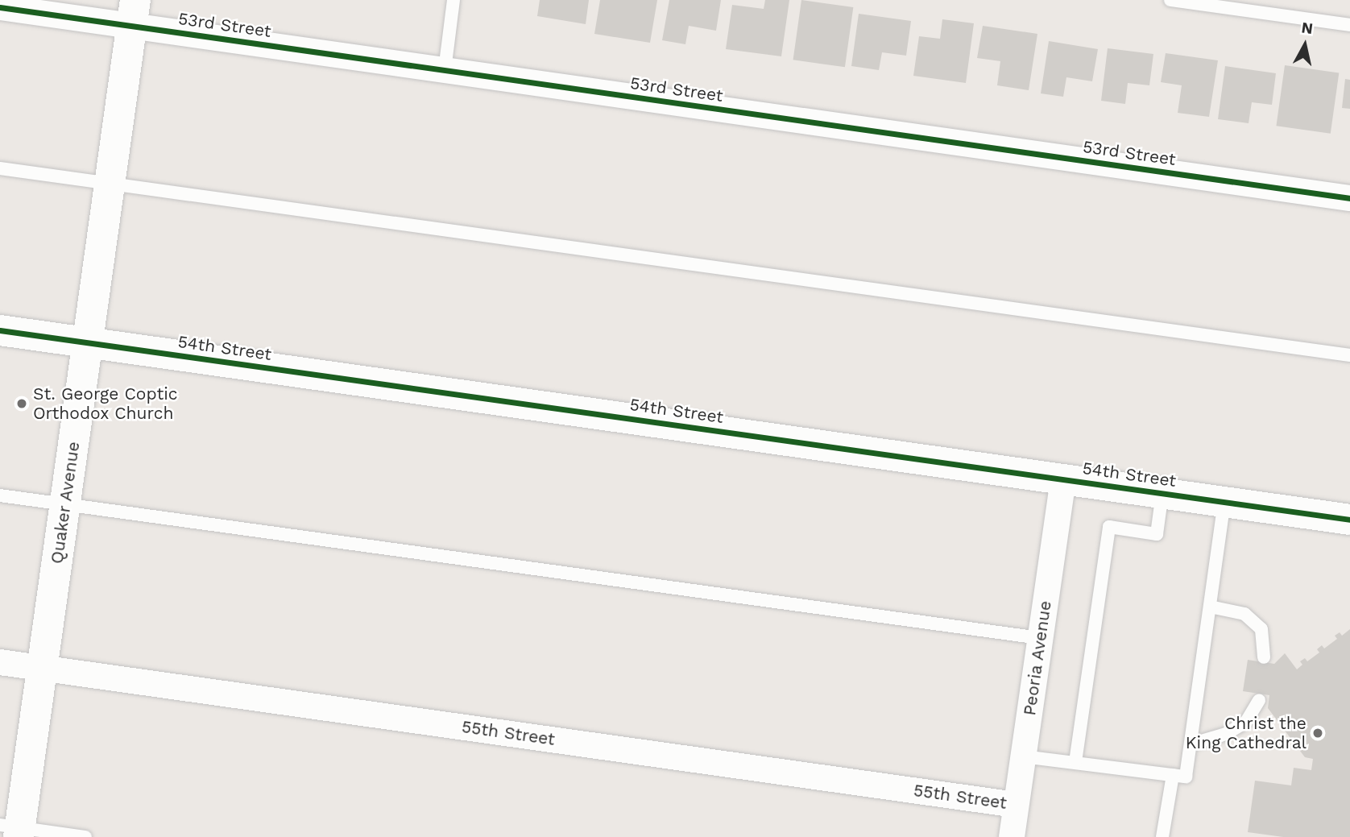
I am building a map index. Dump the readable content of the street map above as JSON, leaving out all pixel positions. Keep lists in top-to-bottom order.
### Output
{
  "streets": {
    "street": [
      "53rd Street",
      "54th Street",
      "Quaker Avenue",
      "Peoria Avenue",
      "55th Street"
    ]
  },
  "crossings": [
    ["53rd Street", "Quaker Avenue"],
    ["54th Street", "Quaker Avenue"],
    ["54th Street", "Peoria Avenue"],
    ["Quaker Avenue", "55th Street"],
    ["Peoria Avenue", "55th Street"]
  ],
  "places": ["St. George Coptic Orthodox Church", "Christ the King Cathedral"],
  "north": "top"
}
